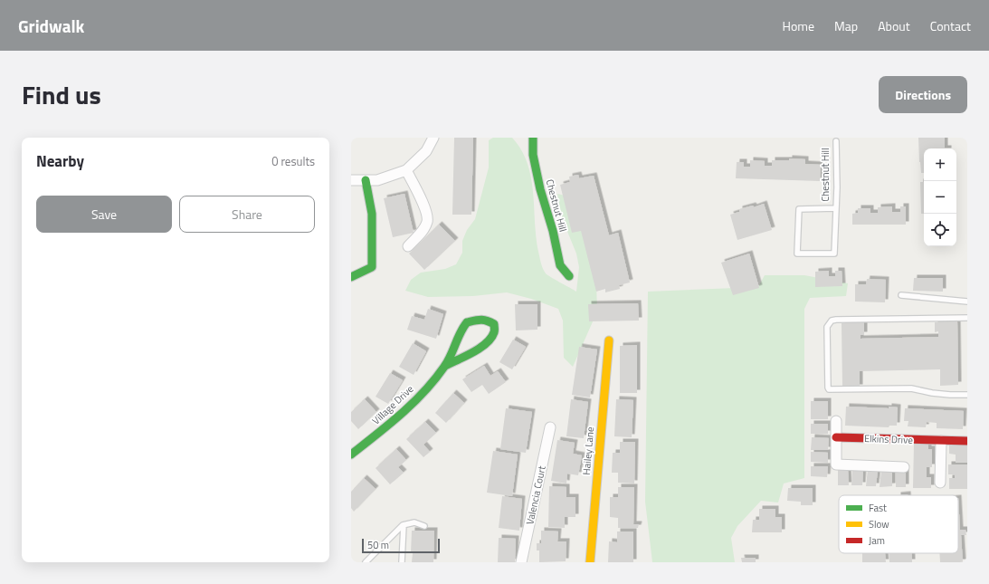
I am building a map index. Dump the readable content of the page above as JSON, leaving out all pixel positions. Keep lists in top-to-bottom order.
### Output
{
  "streets": {
    "street": [
      "Chestnut Hill",
      "Village Drive",
      "Elkins Drive",
      "Hailey Lane",
      "Valencia Court"
    ]
  },
  "legend": ["Fast", "Slow", "Jam"],
  "scale_bar": "50 m",
  "page": {
    "header": "Gridwalk",
    "nav": [
      "Home",
      "Map",
      "About",
      "Contact"
    ],
    "title": "Find us",
    "buttons": [
      "Directions",
      ["Save", "Share"]
    ],
    "heading": ["Nearby", "0 results"],
    "map_buttons": ["+", "−"],
    "scale": "50 m"
  }
}
